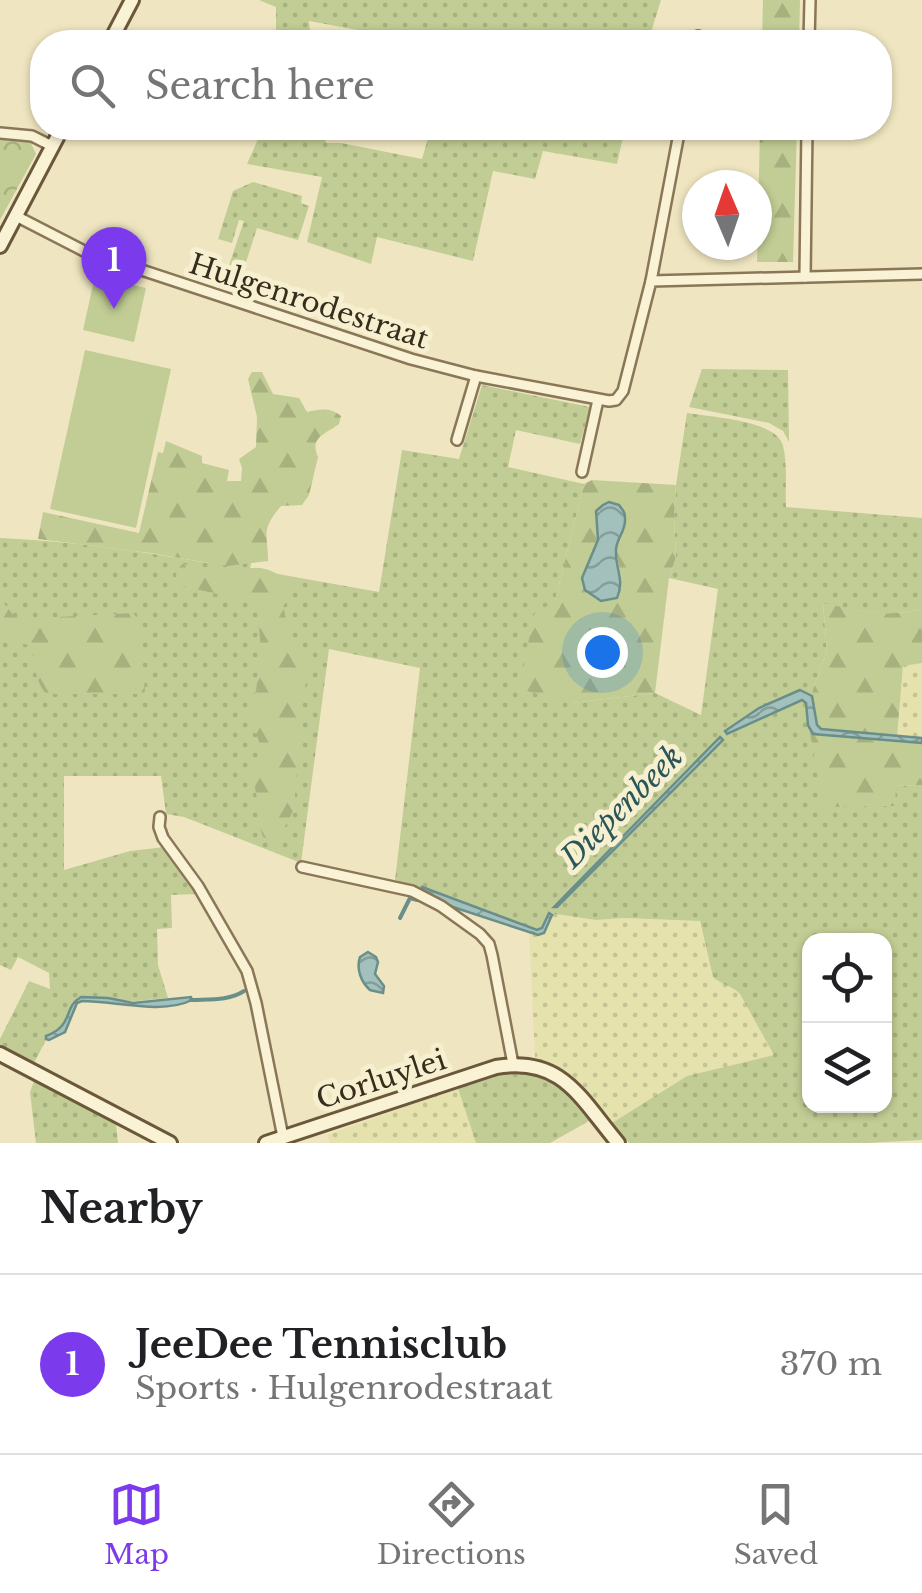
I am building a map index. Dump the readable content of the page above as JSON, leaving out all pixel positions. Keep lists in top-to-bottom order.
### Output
{
  "streets": {
    "street": ["Hulgenrodestraat", "Corluylei"]
  },
  "water": ["Diepenbeek"],
  "north": "top",
  "page": {
    "search": "Search here",
    "pins": "1",
    "heading": "Nearby",
    "list": [
      {
        "mark": "1",
        "name": "JeeDee Tennisclub",
        "note": "Sports · Hulgenrodestraat",
        "value": "370 m"
      }
    ],
    "nav": ["Map", "Directions", "Saved"]
  }
}
